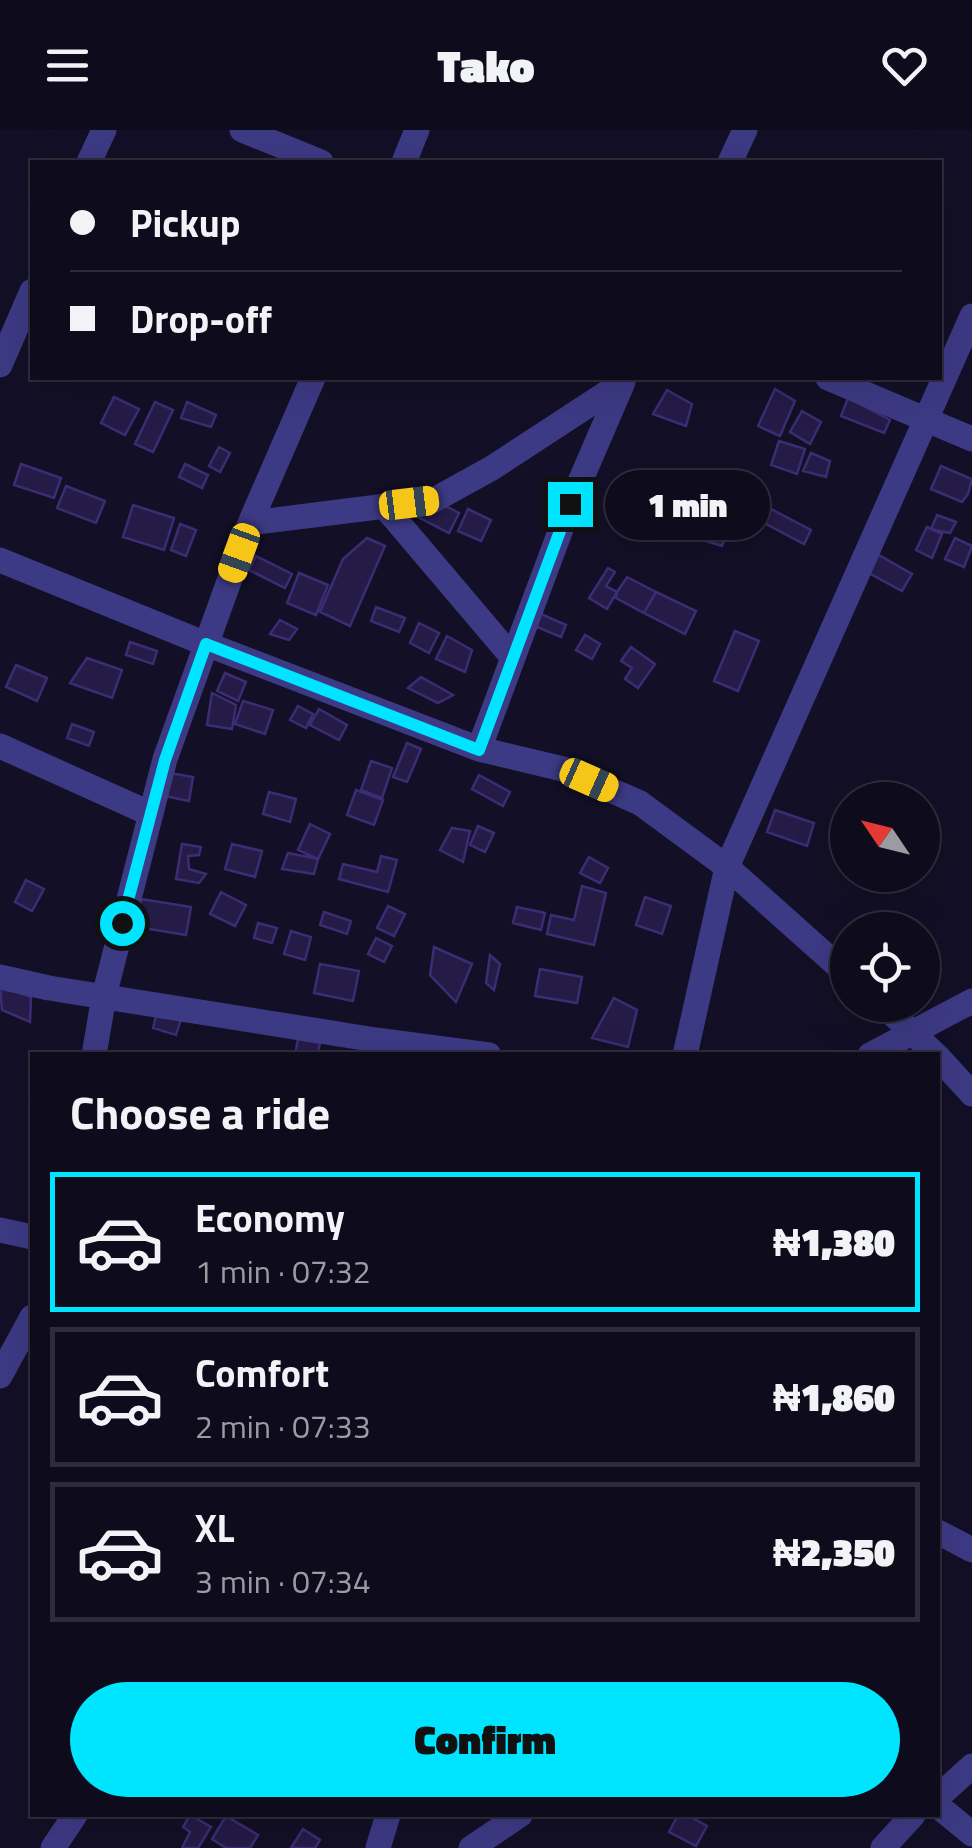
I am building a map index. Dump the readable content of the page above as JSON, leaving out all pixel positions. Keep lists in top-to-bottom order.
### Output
{
  "north": "top left",
  "page": {
    "header": "Tako",
    "banner": ["Pickup", "Drop-off"],
    "bubble": "1 min",
    "heading": "Choose a ride",
    "list": [
      {
        "name": "Economy",
        "note": "1 min · 07:32",
        "value": "₦1,380"
      },
      {
        "name": "Comfort",
        "note": "2 min · 07:33",
        "value": "₦1,860"
      },
      {
        "name": "XL",
        "note": "3 min · 07:34",
        "value": "₦2,350"
      }
    ],
    "buttons": "Confirm"
  }
}
